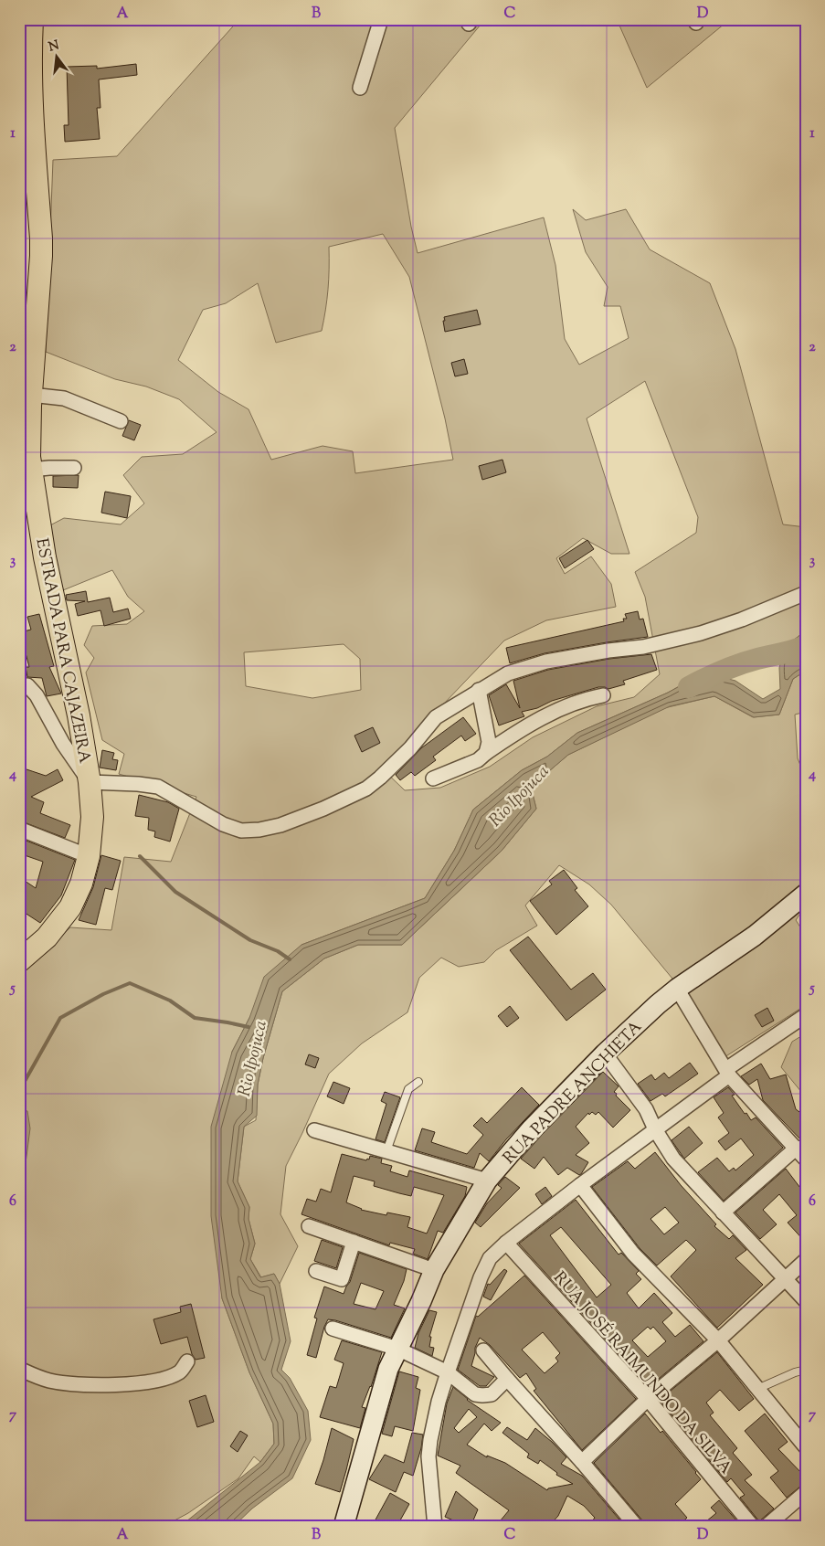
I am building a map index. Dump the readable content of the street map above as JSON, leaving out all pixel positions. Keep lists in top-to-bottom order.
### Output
{
  "streets": {
    "main road": ["ESTRADA PARA CAJAZEIRA"],
    "street": ["RUA PADRE ANCHIETA", "RUA JOSÉ RAIMUNDO DA SILVA"]
  },
  "water": ["Rio Ipojuca"],
  "north": "top",
  "grid": {
    "columns": [
      "A",
      "B",
      "C",
      "D"
    ],
    "rows": [
      "1",
      "2",
      "3",
      "4",
      "5",
      "6",
      "7"
    ]
  }
}
